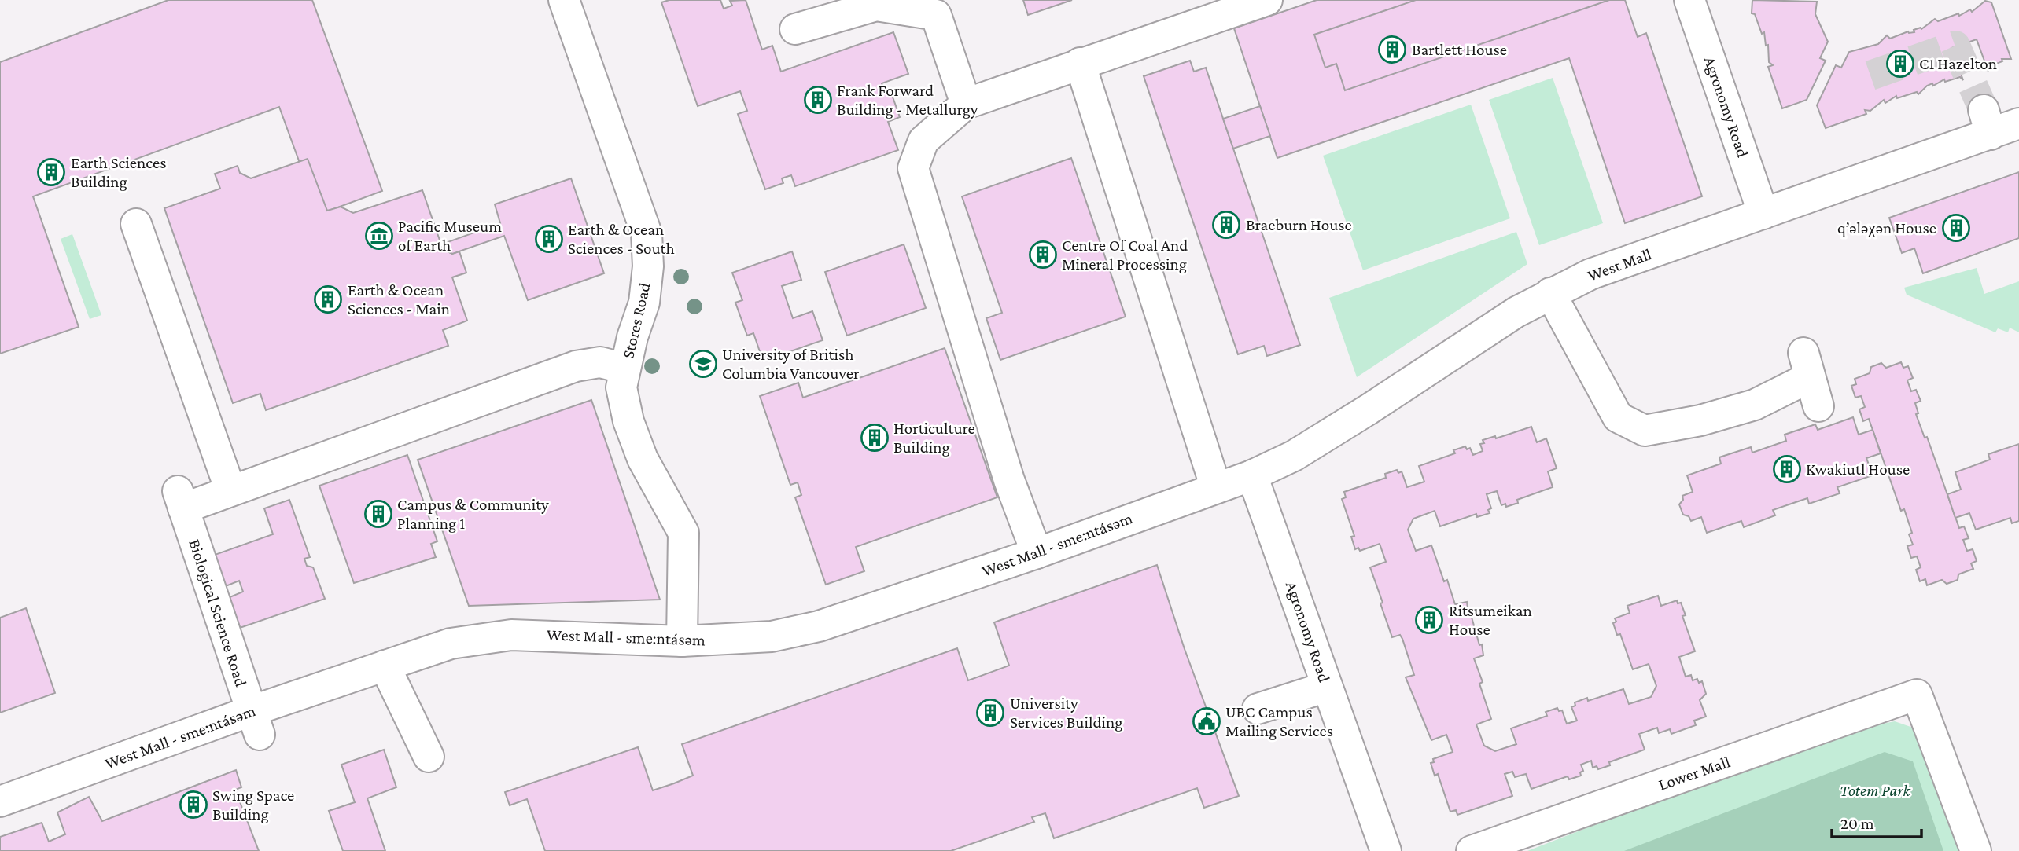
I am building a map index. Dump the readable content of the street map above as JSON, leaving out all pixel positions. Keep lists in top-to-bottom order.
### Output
{
  "streets": {
    "street": [
      "Agronomy Road",
      "West Mall",
      "Stores Road",
      "West Mall - sme:ntásəm",
      "Biological Science Road",
      "Lower Mall"
    ]
  },
  "crossings": [
    ["Agronomy Road", "West Mall"],
    ["Agronomy Road", "West Mall - sme:ntásəm"],
    ["West Mall", "West Mall - sme:ntásəm"],
    ["Stores Road", "West Mall - sme:ntásəm"],
    ["West Mall - sme:ntásəm", "Biological Science Road"]
  ],
  "parks": ["Totem Park"],
  "places": {
    "building": [
      "Bartlett House",
      "C1 Hazelton",
      "Frank Forward Building - Metallurgy",
      "Earth Sciences Building",
      "Braeburn House",
      "q’ələχən House",
      "Earth & Ocean Sciences - South",
      "Centre Of Coal And Mineral Processing",
      "Earth & Ocean Sciences - Main",
      "Horticulture Building",
      "Kwakiutl House",
      "Campus & Community Planning 1",
      "Ritsumeikan House",
      "University Services Building",
      "Swing Space Building"
    ],
    "museum": ["Pacific Museum of Earth"],
    "school or university": ["University of British Columbia Vancouver"],
    "public building": ["UBC Campus Mailing Services"]
  },
  "scale_bar": "20 m"
}
